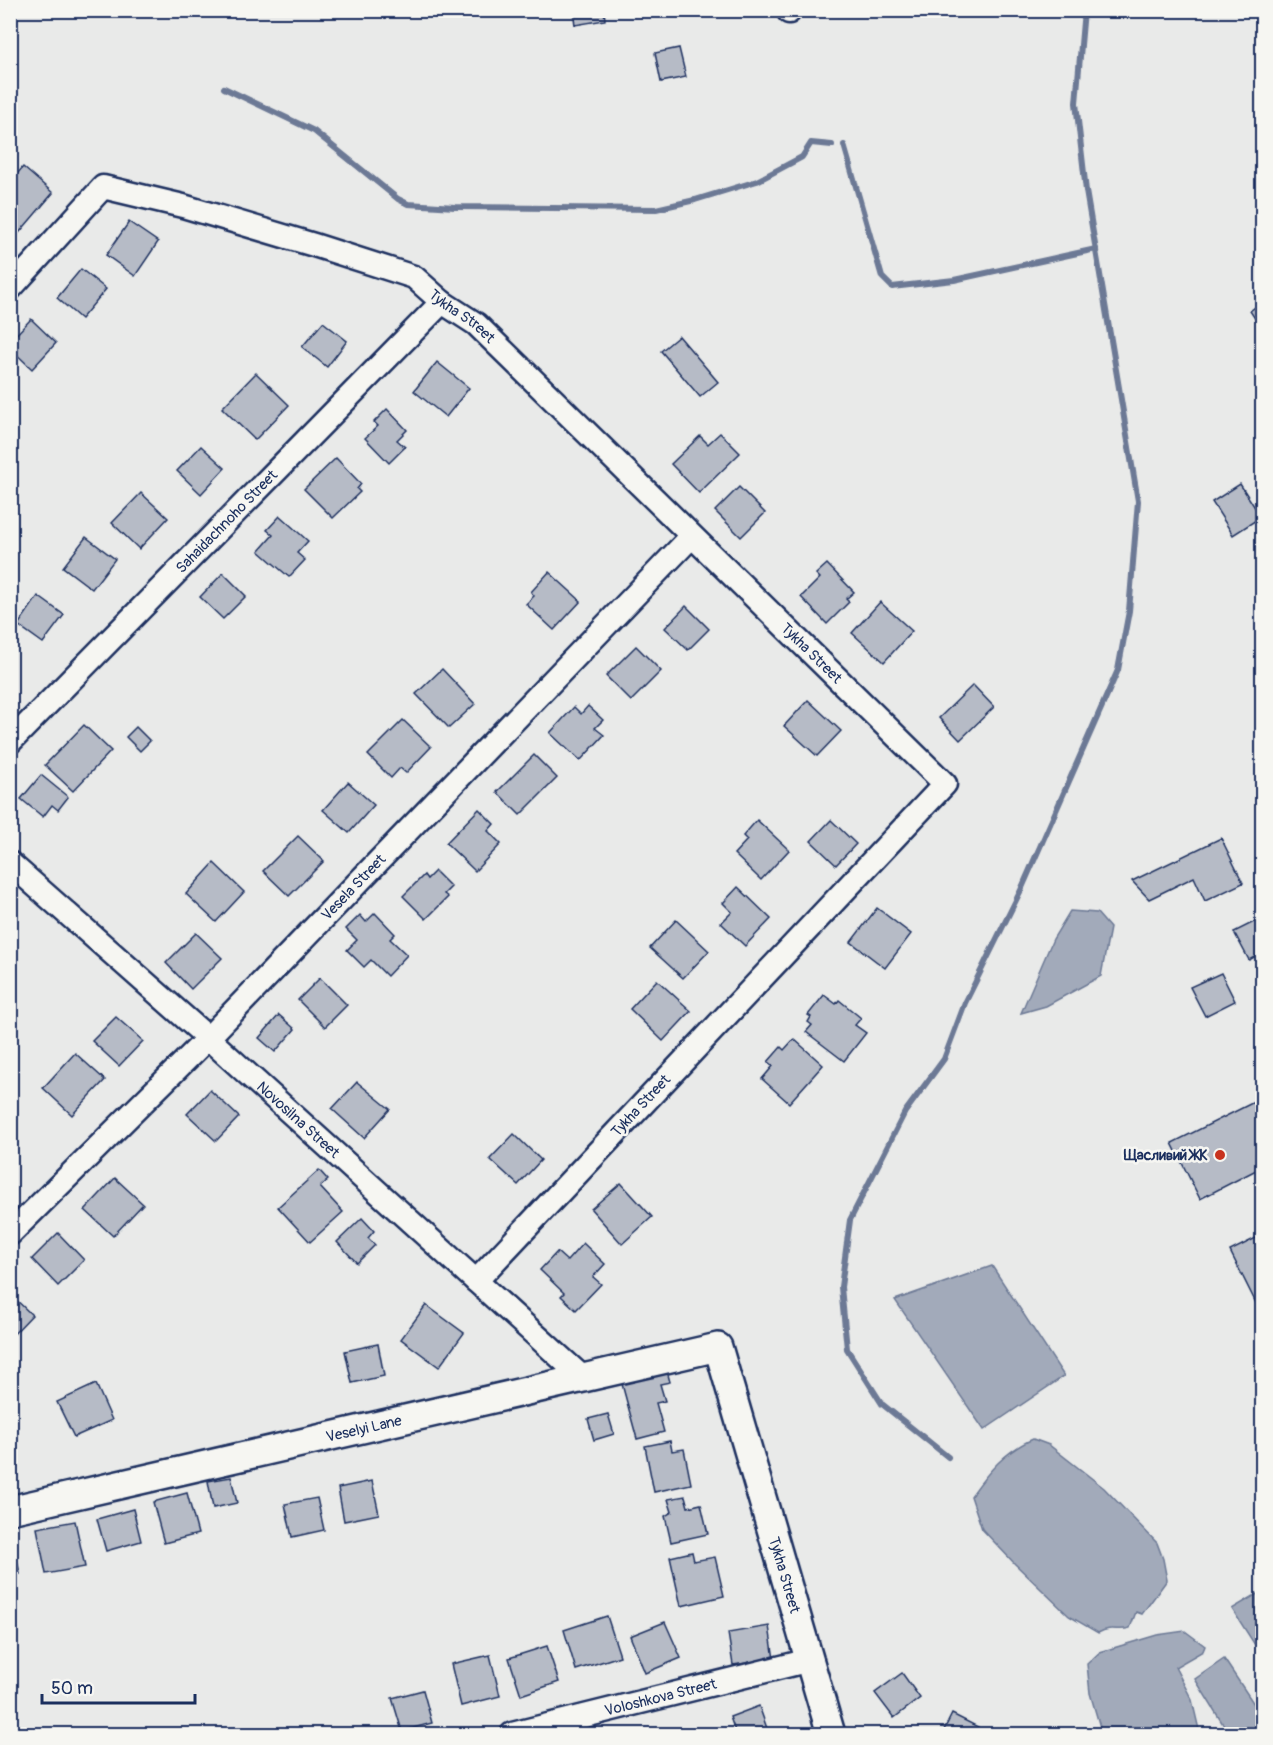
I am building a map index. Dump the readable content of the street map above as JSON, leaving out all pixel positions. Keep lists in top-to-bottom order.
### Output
{
  "streets": {
    "street": [
      "Tykha Street",
      "Sahaidachnoho Street",
      "Vesela Street",
      "Novosilna Street",
      "Veselyi Lane",
      "Voloshkova Street"
    ]
  },
  "crossings": [
    ["Tykha Street", "Sahaidachnoho Street"],
    ["Tykha Street", "Vesela Street"],
    ["Tykha Street", "Novosilna Street"],
    ["Tykha Street", "Veselyi Lane"],
    ["Tykha Street", "Voloshkova Street"],
    ["Vesela Street", "Novosilna Street"],
    ["Novosilna Street", "Veselyi Lane"]
  ],
  "places": ["Щасливий ЖК"],
  "scale_bar": "50 m"
}
